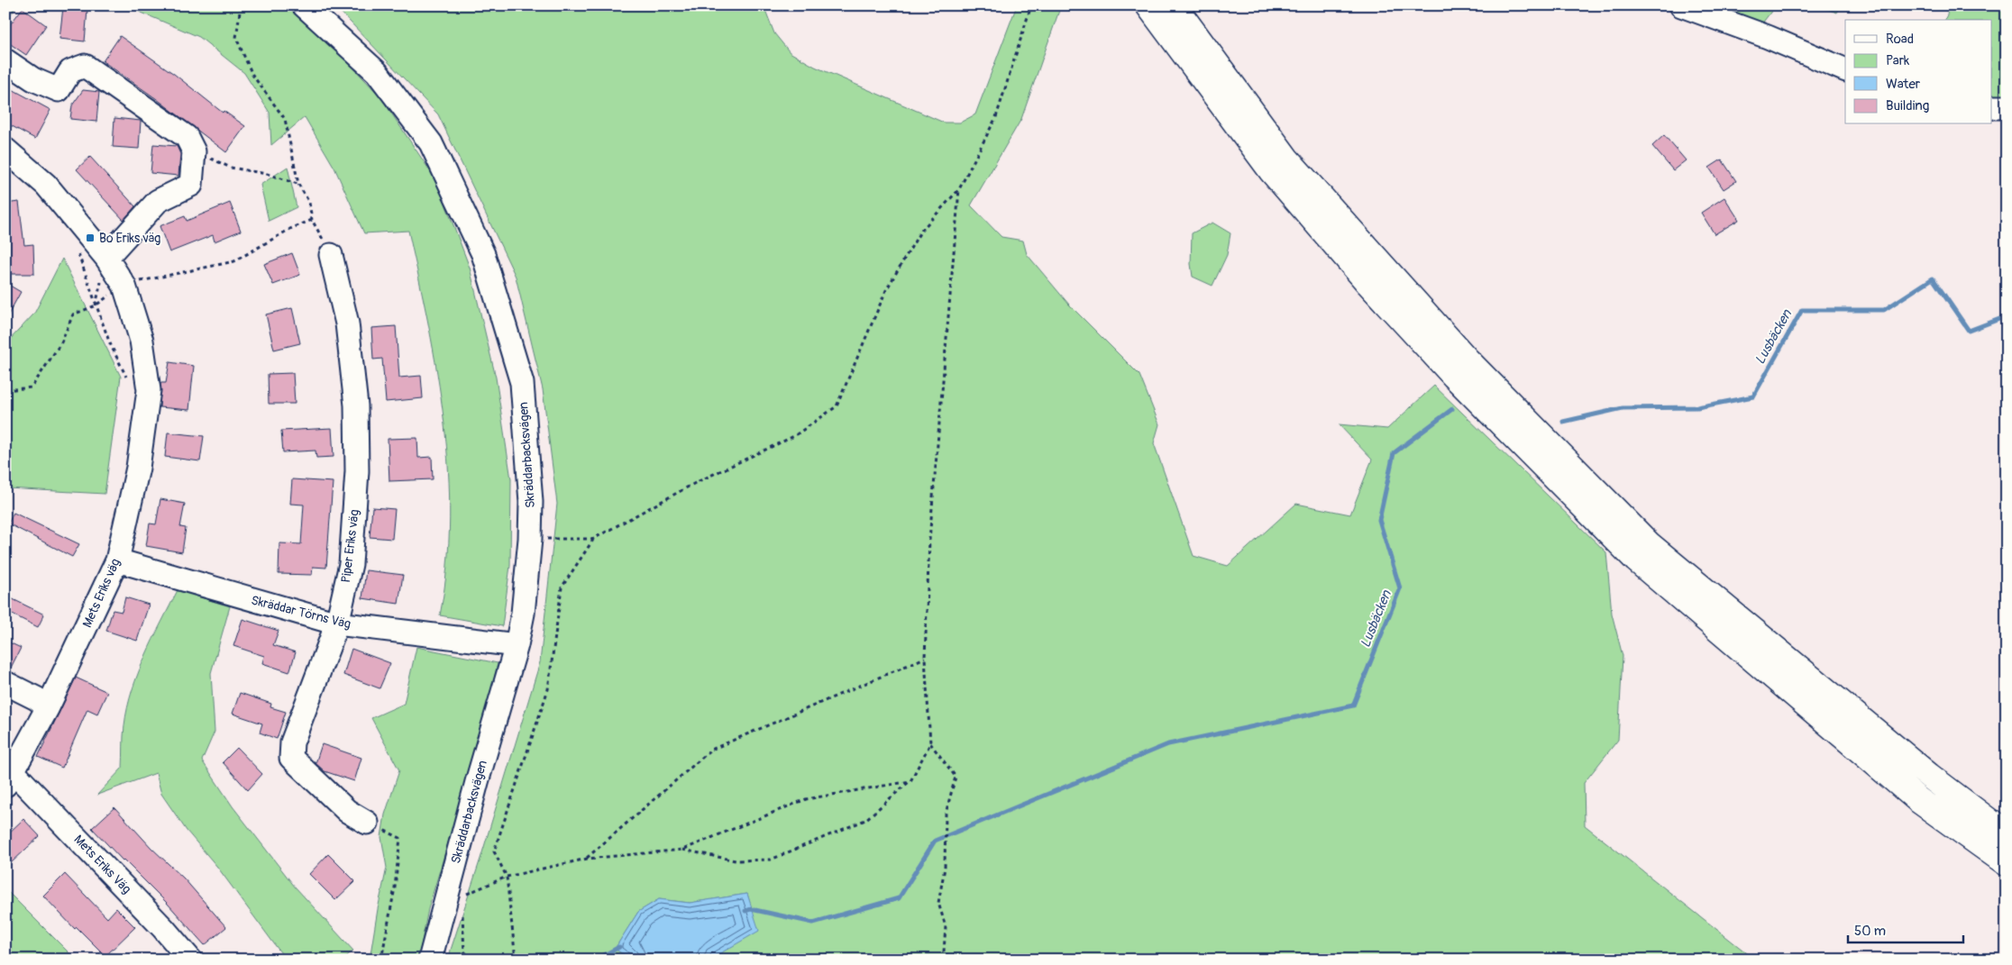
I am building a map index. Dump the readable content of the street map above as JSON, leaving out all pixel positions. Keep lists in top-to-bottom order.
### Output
{
  "streets": {
    "street": [
      "Skräddarbacksvägen",
      "Piper Eriks väg",
      "Mets Eriks väg",
      "Skräddar Törns Väg",
      "Mets Eriks Väg"
    ]
  },
  "crossings": [
    ["Skräddarbacksvägen", "Skräddar Törns Väg"],
    ["Piper Eriks väg", "Skräddar Törns Väg"],
    ["Mets Eriks väg", "Skräddar Törns Väg"],
    ["Mets Eriks väg", "Mets Eriks Väg"]
  ],
  "water": ["Lusbäcken"],
  "places": {
    "transit": ["Bo Eriks väg"]
  },
  "legend": [
    "Road",
    "Park",
    "Water",
    "Building"
  ],
  "scale_bar": "50 m"
}
